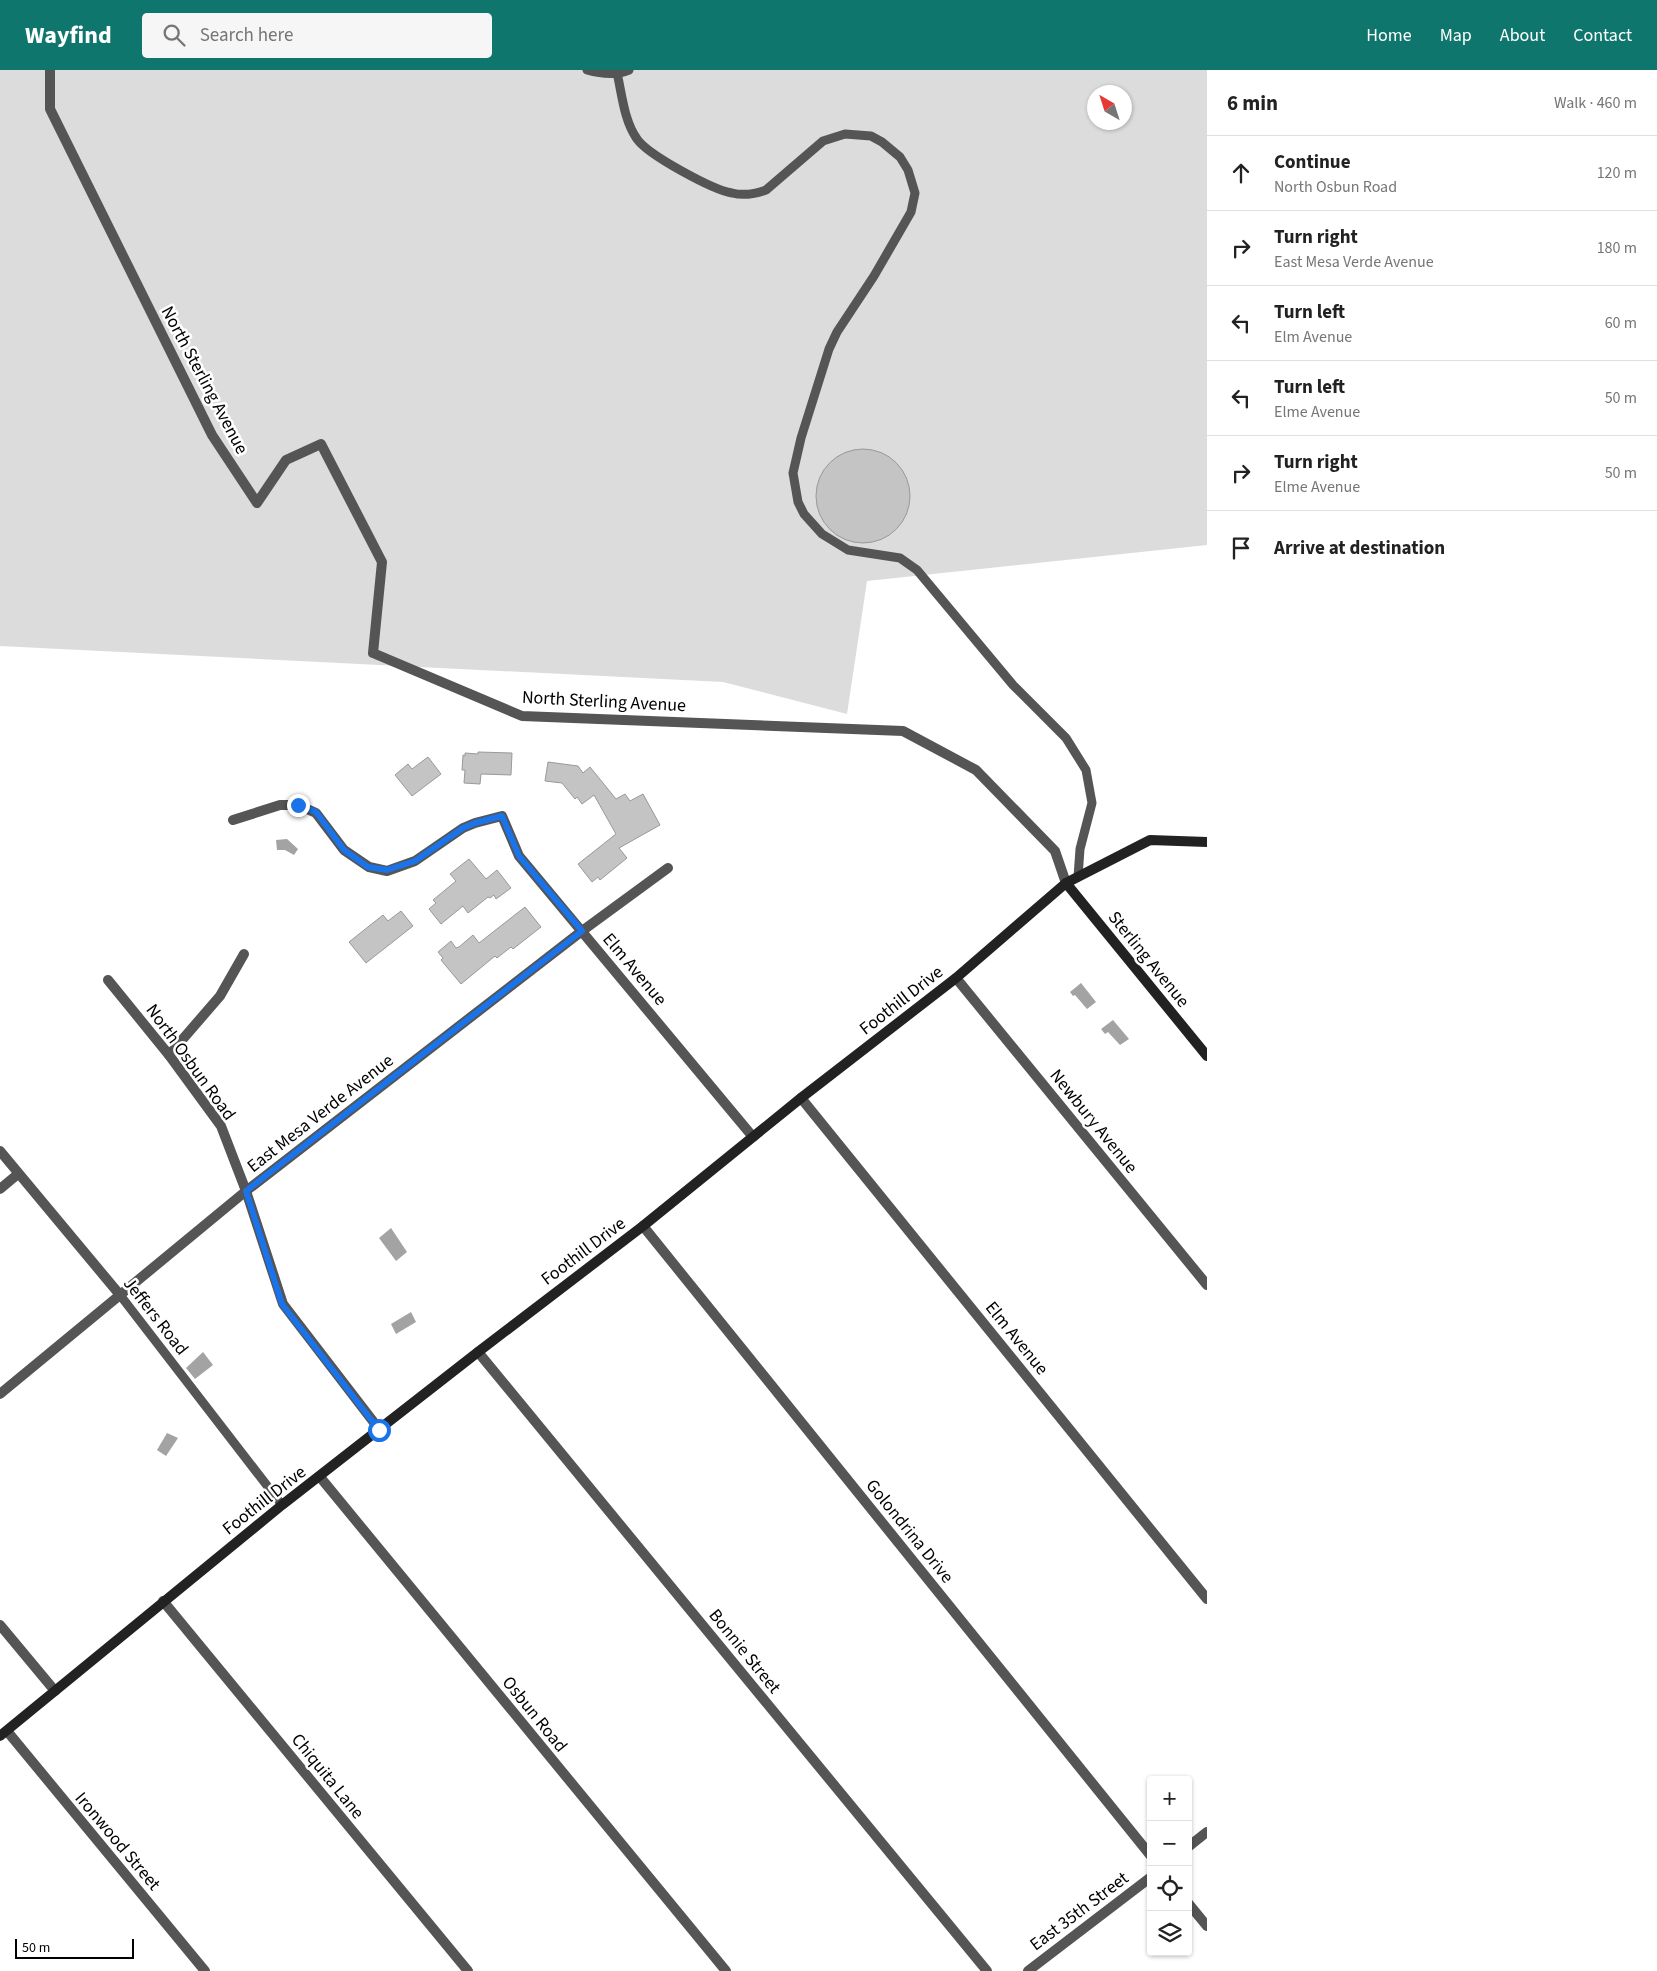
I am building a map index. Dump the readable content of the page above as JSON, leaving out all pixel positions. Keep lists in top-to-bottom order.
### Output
{
  "streets": {
    "street": [
      "North Sterling Avenue",
      "Sterling Avenue",
      "Elm Avenue",
      "Foothill Drive",
      "North Osbun Road",
      "East Mesa Verde Avenue",
      "Newbury Avenue",
      "Jeffers Road",
      "Golondrina Drive",
      "Bonnie Street",
      "Osbun Road",
      "Chiquita Lane",
      "Ironwood Street",
      "East 35th Street"
    ]
  },
  "crossings": [
    ["North Sterling Avenue", "Sterling Avenue"],
    ["North Sterling Avenue", "Foothill Drive"],
    ["Sterling Avenue", "Foothill Drive"],
    ["Elm Avenue", "Foothill Drive"],
    ["Elm Avenue", "East Mesa Verde Avenue"],
    ["Foothill Drive", "North Osbun Road"],
    ["Foothill Drive", "Newbury Avenue"],
    ["Foothill Drive", "Jeffers Road"],
    ["Foothill Drive", "Golondrina Drive"],
    ["Foothill Drive", "Bonnie Street"],
    ["Foothill Drive", "Osbun Road"],
    ["Foothill Drive", "Chiquita Lane"],
    ["Foothill Drive", "Ironwood Street"],
    ["North Osbun Road", "East Mesa Verde Avenue"],
    ["East Mesa Verde Avenue", "Jeffers Road"]
  ],
  "scale_bar": "50 m",
  "north": "top left",
  "page": {
    "header": "Wayfind",
    "search": "Search here",
    "nav": [
      "Home",
      "Map",
      "About",
      "Contact"
    ],
    "heading": ["6 min", "Walk · 460 m"],
    "list": [
      ["Continue", "North Osbun Road", "120 m"],
      ["Turn right", "East Mesa Verde Avenue", "180 m"],
      ["Turn left", "Elm Avenue", "60 m"],
      ["Turn left", "Elme Avenue", "50 m"],
      ["Turn right", "Elme Avenue", "50 m"],
      "Arrive at destination"
    ],
    "map_buttons": ["+", "−"],
    "scale": "50 m"
  }
}
